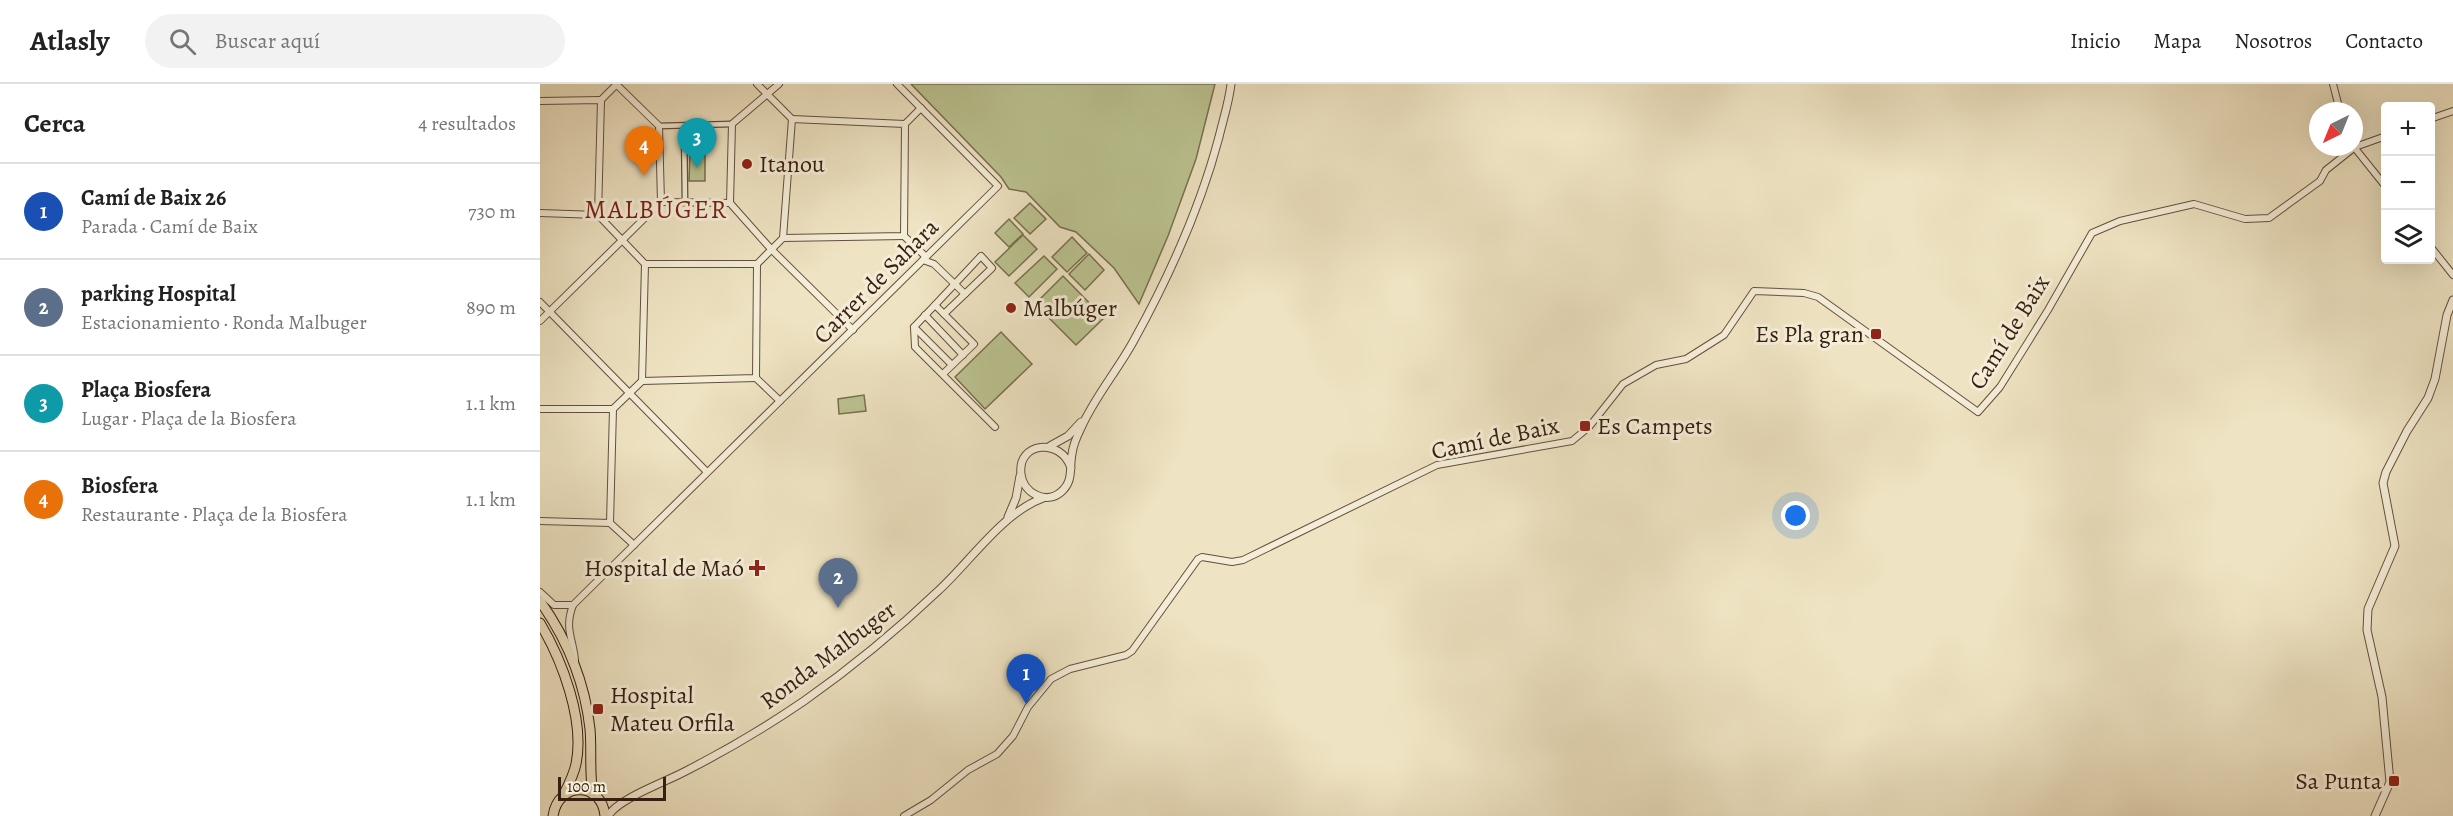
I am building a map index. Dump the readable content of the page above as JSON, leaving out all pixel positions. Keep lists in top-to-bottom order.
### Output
{
  "streets": {
    "street": ["Carrer de Sahara", "Camí de Baix", "Ronda Malbuger"]
  },
  "districts": ["MALBÚGER"],
  "places": {
    "other": ["Itanou", "Malbúger"],
    "transit": [
      "Es Pla gran",
      "Es Campets",
      "Hospital Mateu Orfila",
      "Sa Punta"
    ],
    "health": ["Hospital de Maó"]
  },
  "scale_bar": "100 m",
  "north": "bottom left",
  "page": {
    "header": "Atlasly",
    "search": "Buscar aquí",
    "nav": [
      "Inicio",
      "Mapa",
      "Nosotros",
      "Contacto"
    ],
    "heading": ["Cerca", "4 resultados"],
    "map_buttons": ["+", "−"],
    "pins": [
      "3",
      "4",
      "2",
      "1"
    ],
    "list": [
      {
        "mark": "1",
        "name": "Camí de Baix 26",
        "note": "Parada · Camí de Baix",
        "value": "730 m"
      },
      {
        "mark": "2",
        "name": "parking Hospital",
        "note": "Estacionamiento · Ronda Malbuger",
        "value": "890 m"
      },
      {
        "mark": "3",
        "name": "Plaça Biosfera",
        "note": "Lugar · Plaça de la Biosfera",
        "value": "1.1 km"
      },
      {
        "mark": "4",
        "name": "Biosfera",
        "note": "Restaurante · Plaça de la Biosfera",
        "value": "1.1 km"
      }
    ],
    "scale": "100 m"
  }
}
